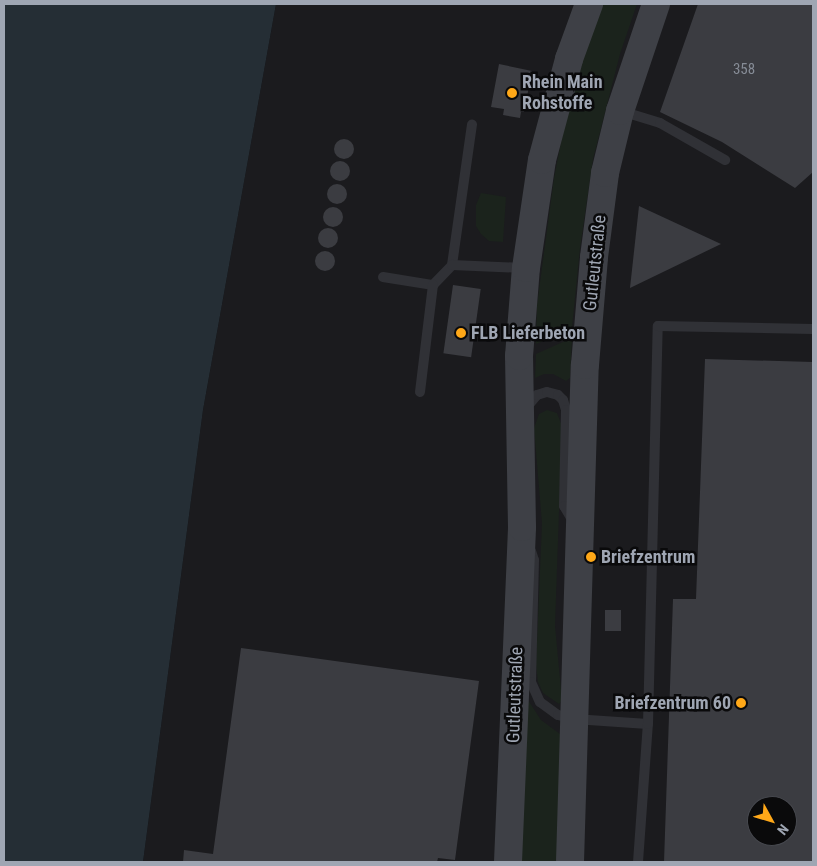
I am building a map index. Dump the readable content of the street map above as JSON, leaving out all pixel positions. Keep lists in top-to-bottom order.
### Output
{
  "streets": {
    "main road": ["Gutleutstraße"]
  },
  "places": [
    "Rhein Main Rohstoffe",
    "FLB Lieferbeton",
    "Briefzentrum",
    "Briefzentrum 60"
  ],
  "house_numbers": ["358"],
  "north": "bottom right"
}
